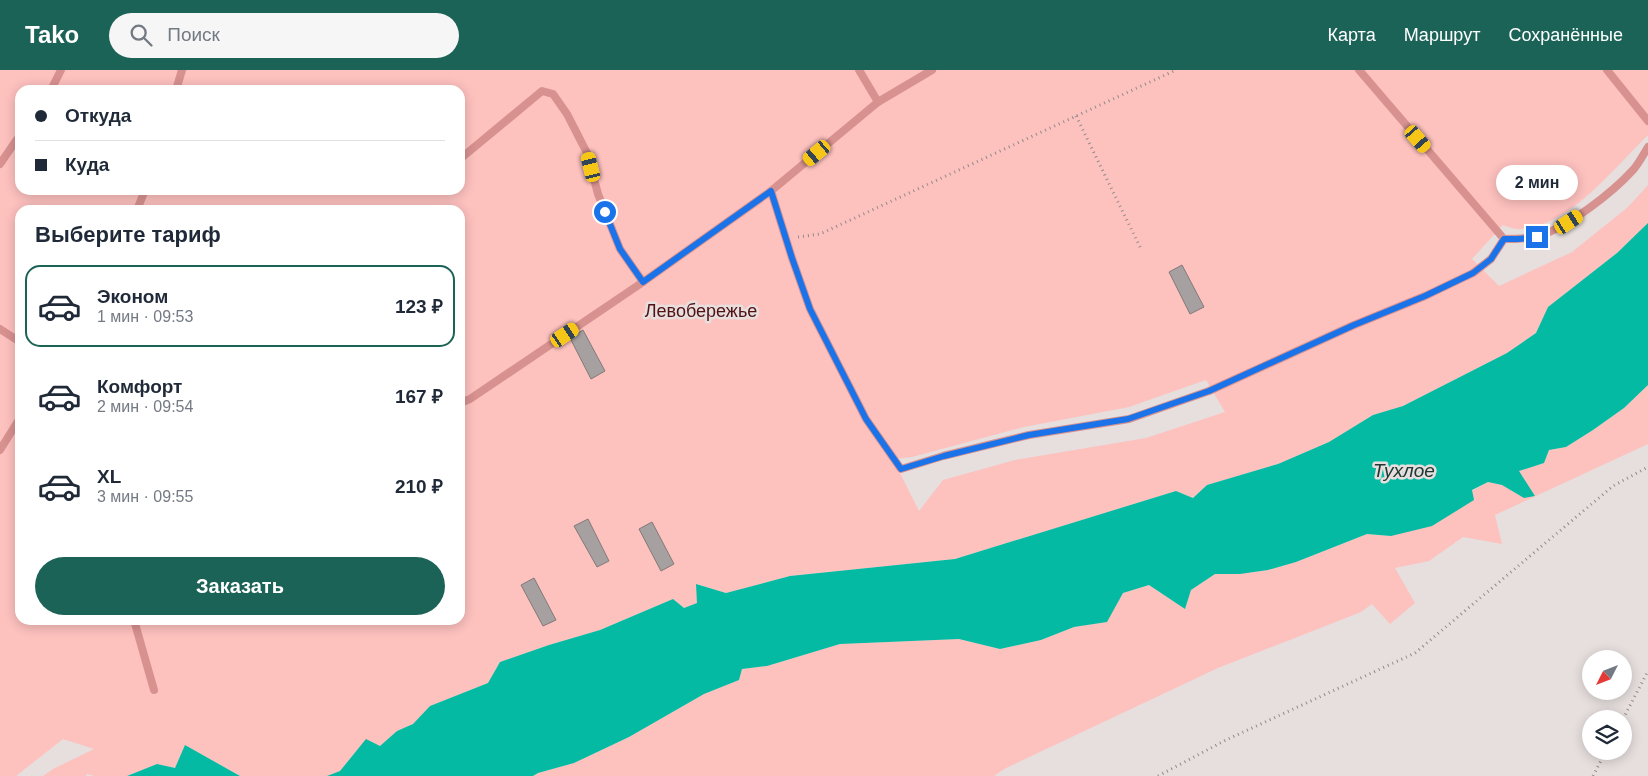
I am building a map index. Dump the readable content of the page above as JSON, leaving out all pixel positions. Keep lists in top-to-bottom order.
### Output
{
  "water": ["Тухлое"],
  "parks": ["Левобережье"],
  "north": "bottom left",
  "page": {
    "header": "Tako",
    "search": "Поиск",
    "nav": ["Карта", "Маршрут", "Сохранённые"],
    "banner": ["Откуда", "Куда"],
    "bubble": "2 мин",
    "heading": "Выберите тариф",
    "list": [
      {
        "name": "Эконом",
        "note": "1 мин · 09:53",
        "value": "123 ₽"
      },
      {
        "name": "Комфорт",
        "note": "2 мин · 09:54",
        "value": "167 ₽"
      },
      {
        "name": "XL",
        "note": "3 мин · 09:55",
        "value": "210 ₽"
      }
    ],
    "buttons": "Заказать"
  }
}
